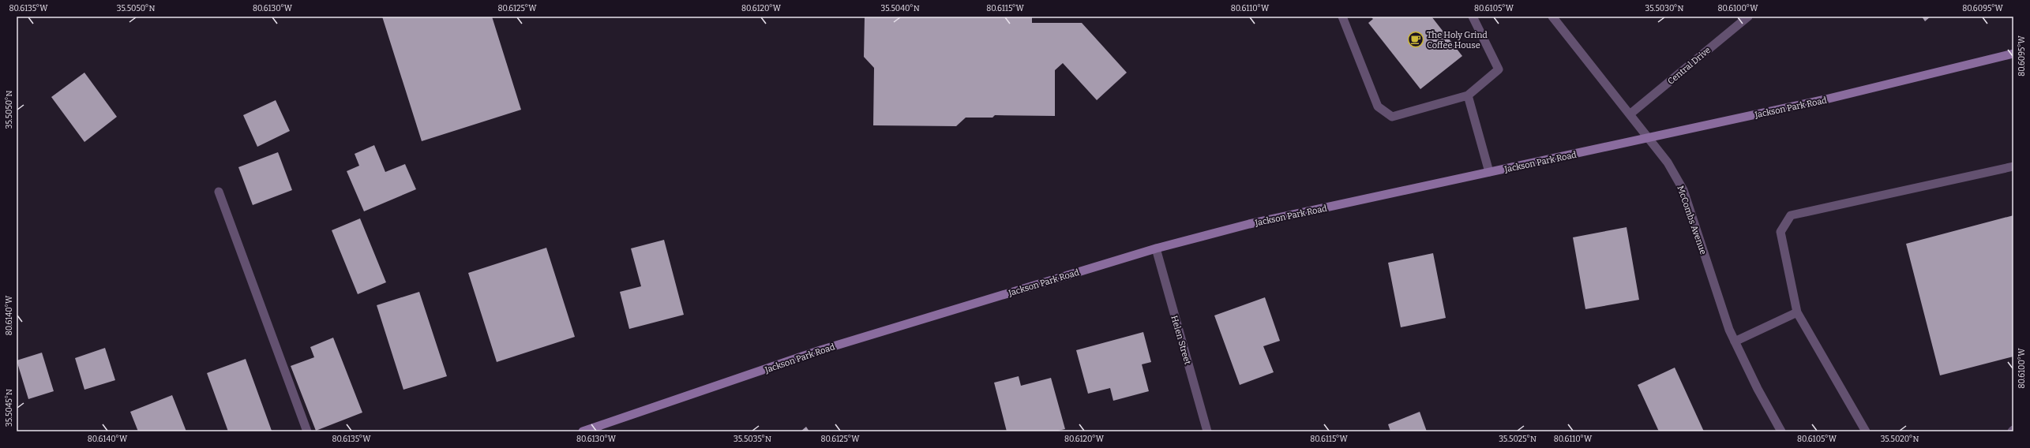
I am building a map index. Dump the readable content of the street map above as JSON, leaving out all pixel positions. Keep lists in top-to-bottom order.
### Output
{
  "streets": {
    "main road": ["Jackson Park Road"],
    "street": ["Central Drive", "McCombs Avenue", "Helen Street"]
  },
  "crossings": [
    ["Central Drive", "McCombs Avenue"],
    ["Jackson Park Road", "McCombs Avenue"],
    ["Jackson Park Road", "Helen Street"]
  ],
  "places": {
    "cafe": ["The Holy Grind Coffee House"]
  },
  "coordinates": [
    "80.6135°W",
    "35.5050°N",
    "80.6130°W",
    "80.6125°W",
    "80.6120°W",
    "35.5040°N",
    "80.6115°W",
    "80.6110°W",
    "80.6105°W",
    "35.5030°N",
    "80.6100°W",
    "80.6095°W",
    "80.6140°W",
    "35.5045°N",
    "35.5035°N",
    "35.5025°N",
    "35.5020°N"
  ]
}
